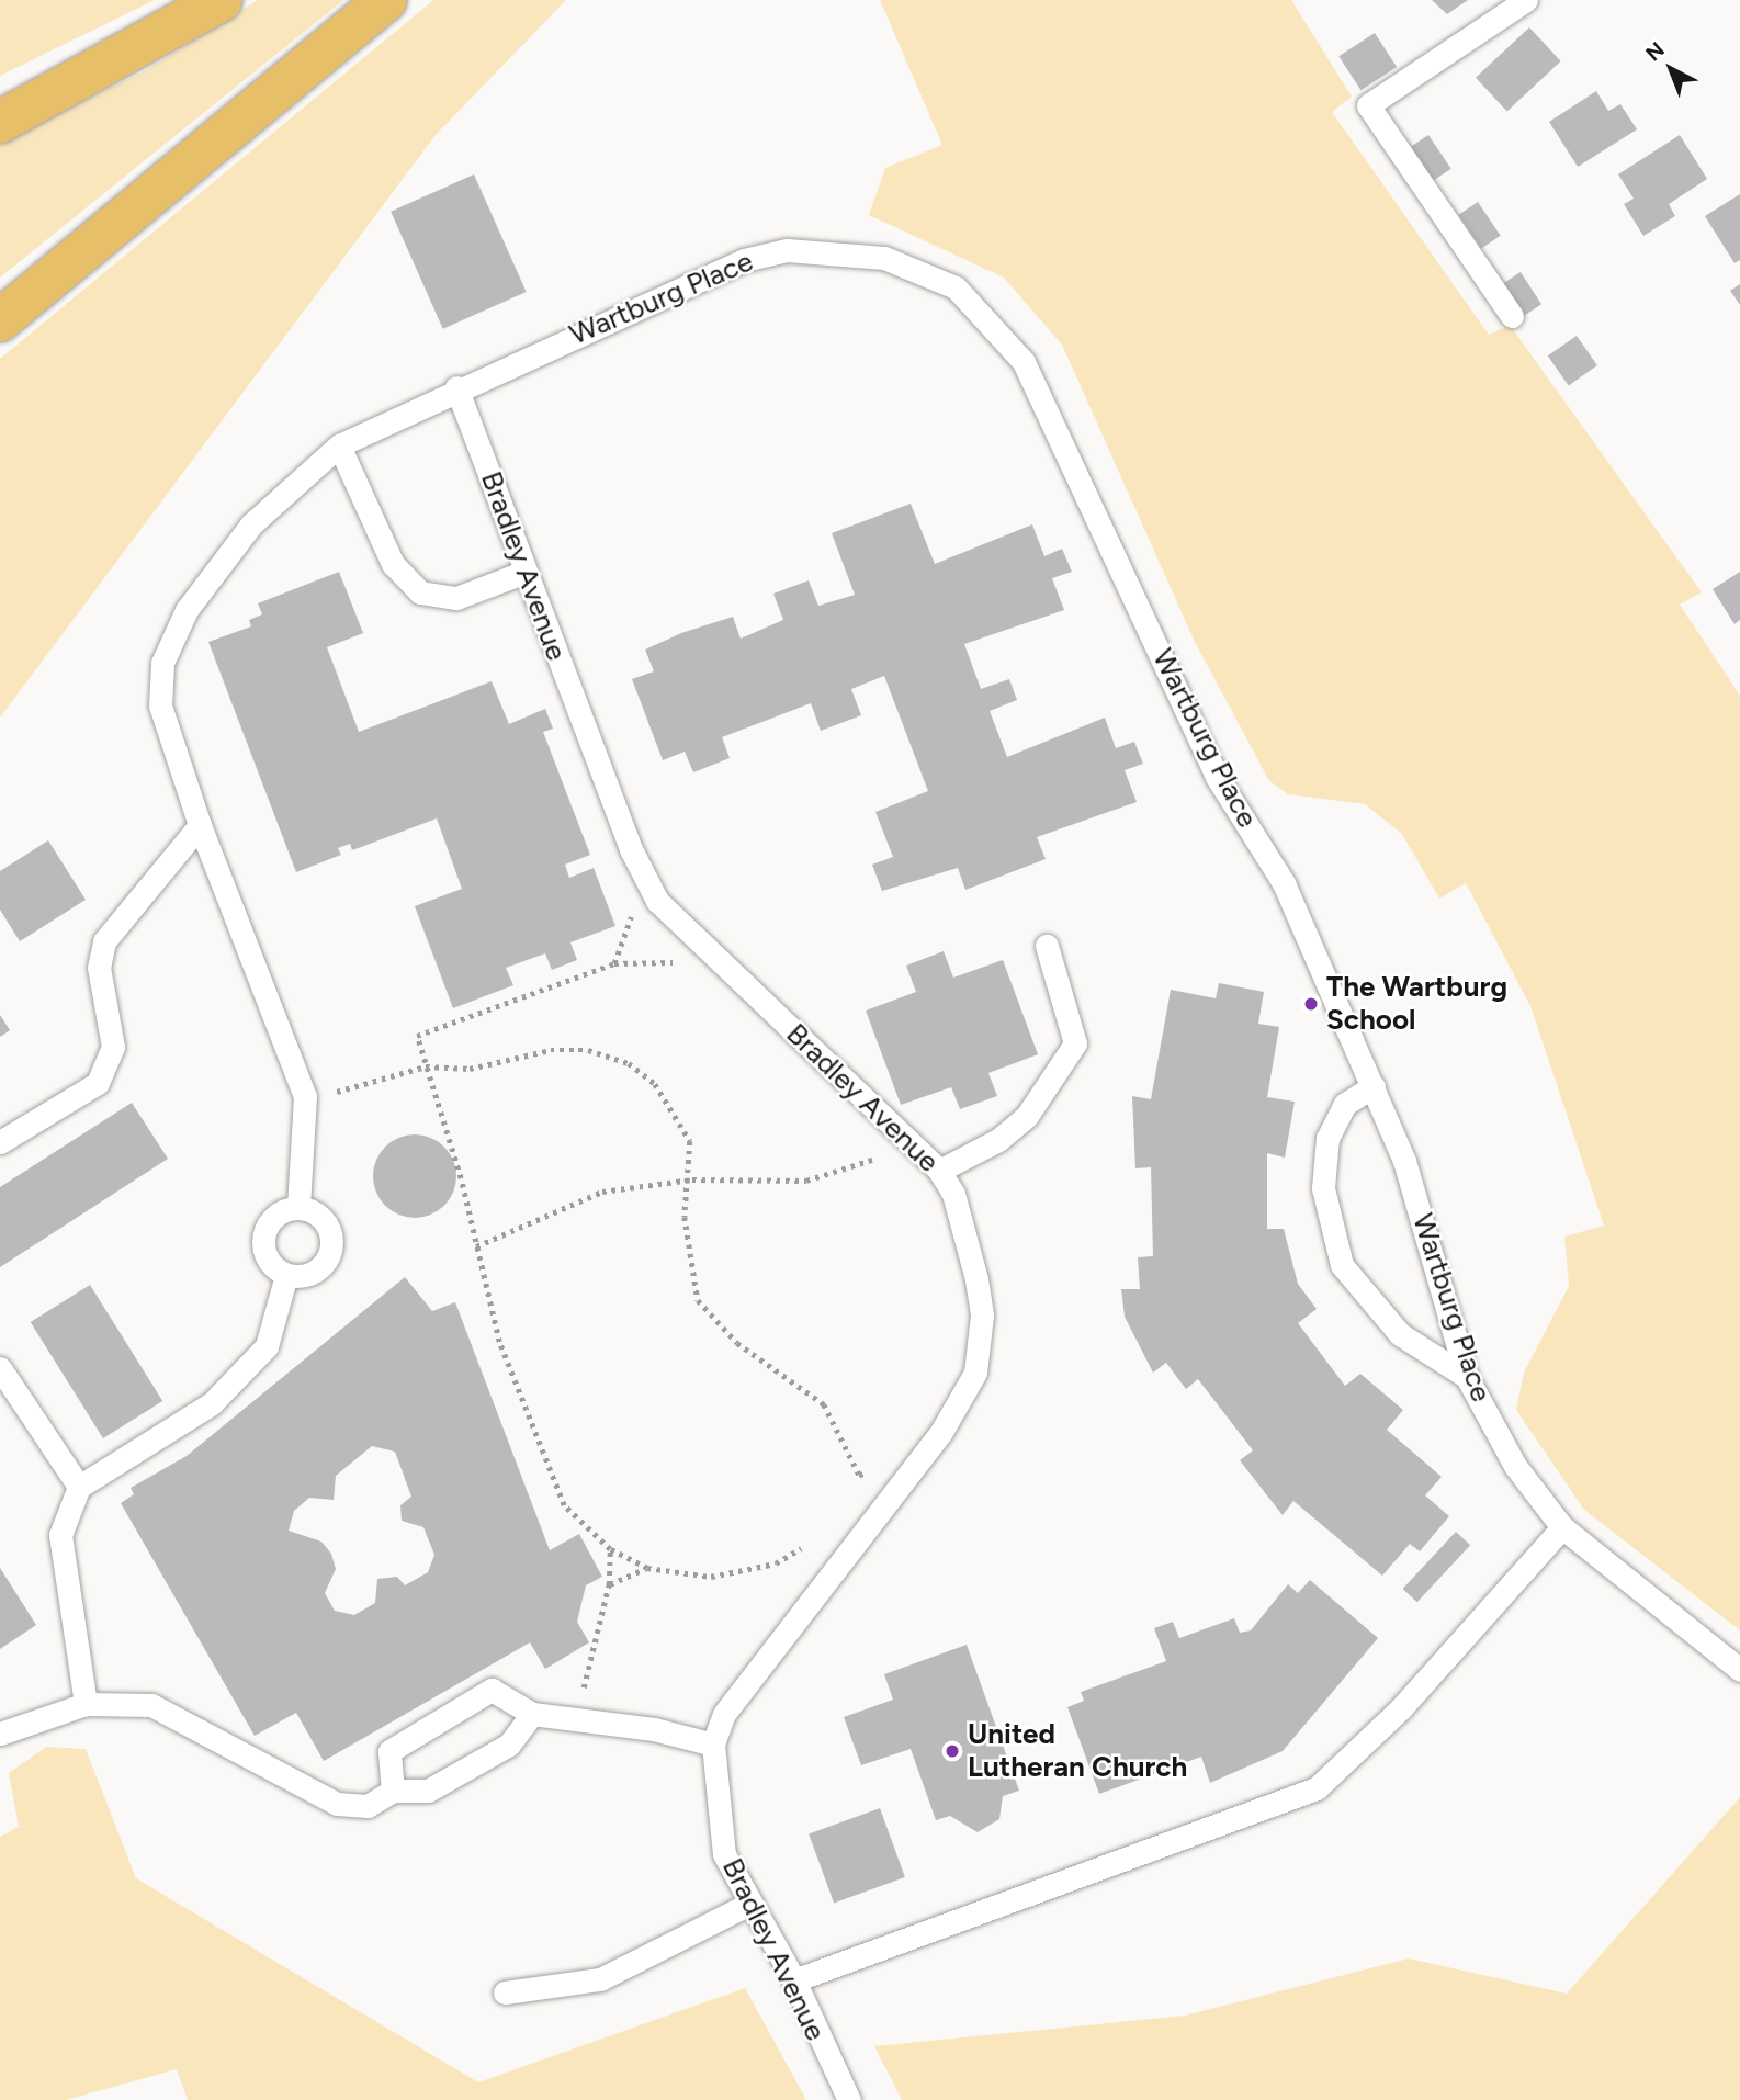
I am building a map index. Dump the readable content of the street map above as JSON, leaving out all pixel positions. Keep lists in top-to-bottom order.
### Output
{
  "streets": {
    "lane": ["Wartburg Place", "Bradley Avenue"]
  },
  "crossings": [
    ["Wartburg Place", "Bradley Avenue"]
  ],
  "places": ["The Wartburg School", "United Lutheran Church"],
  "north": "top left"
}
